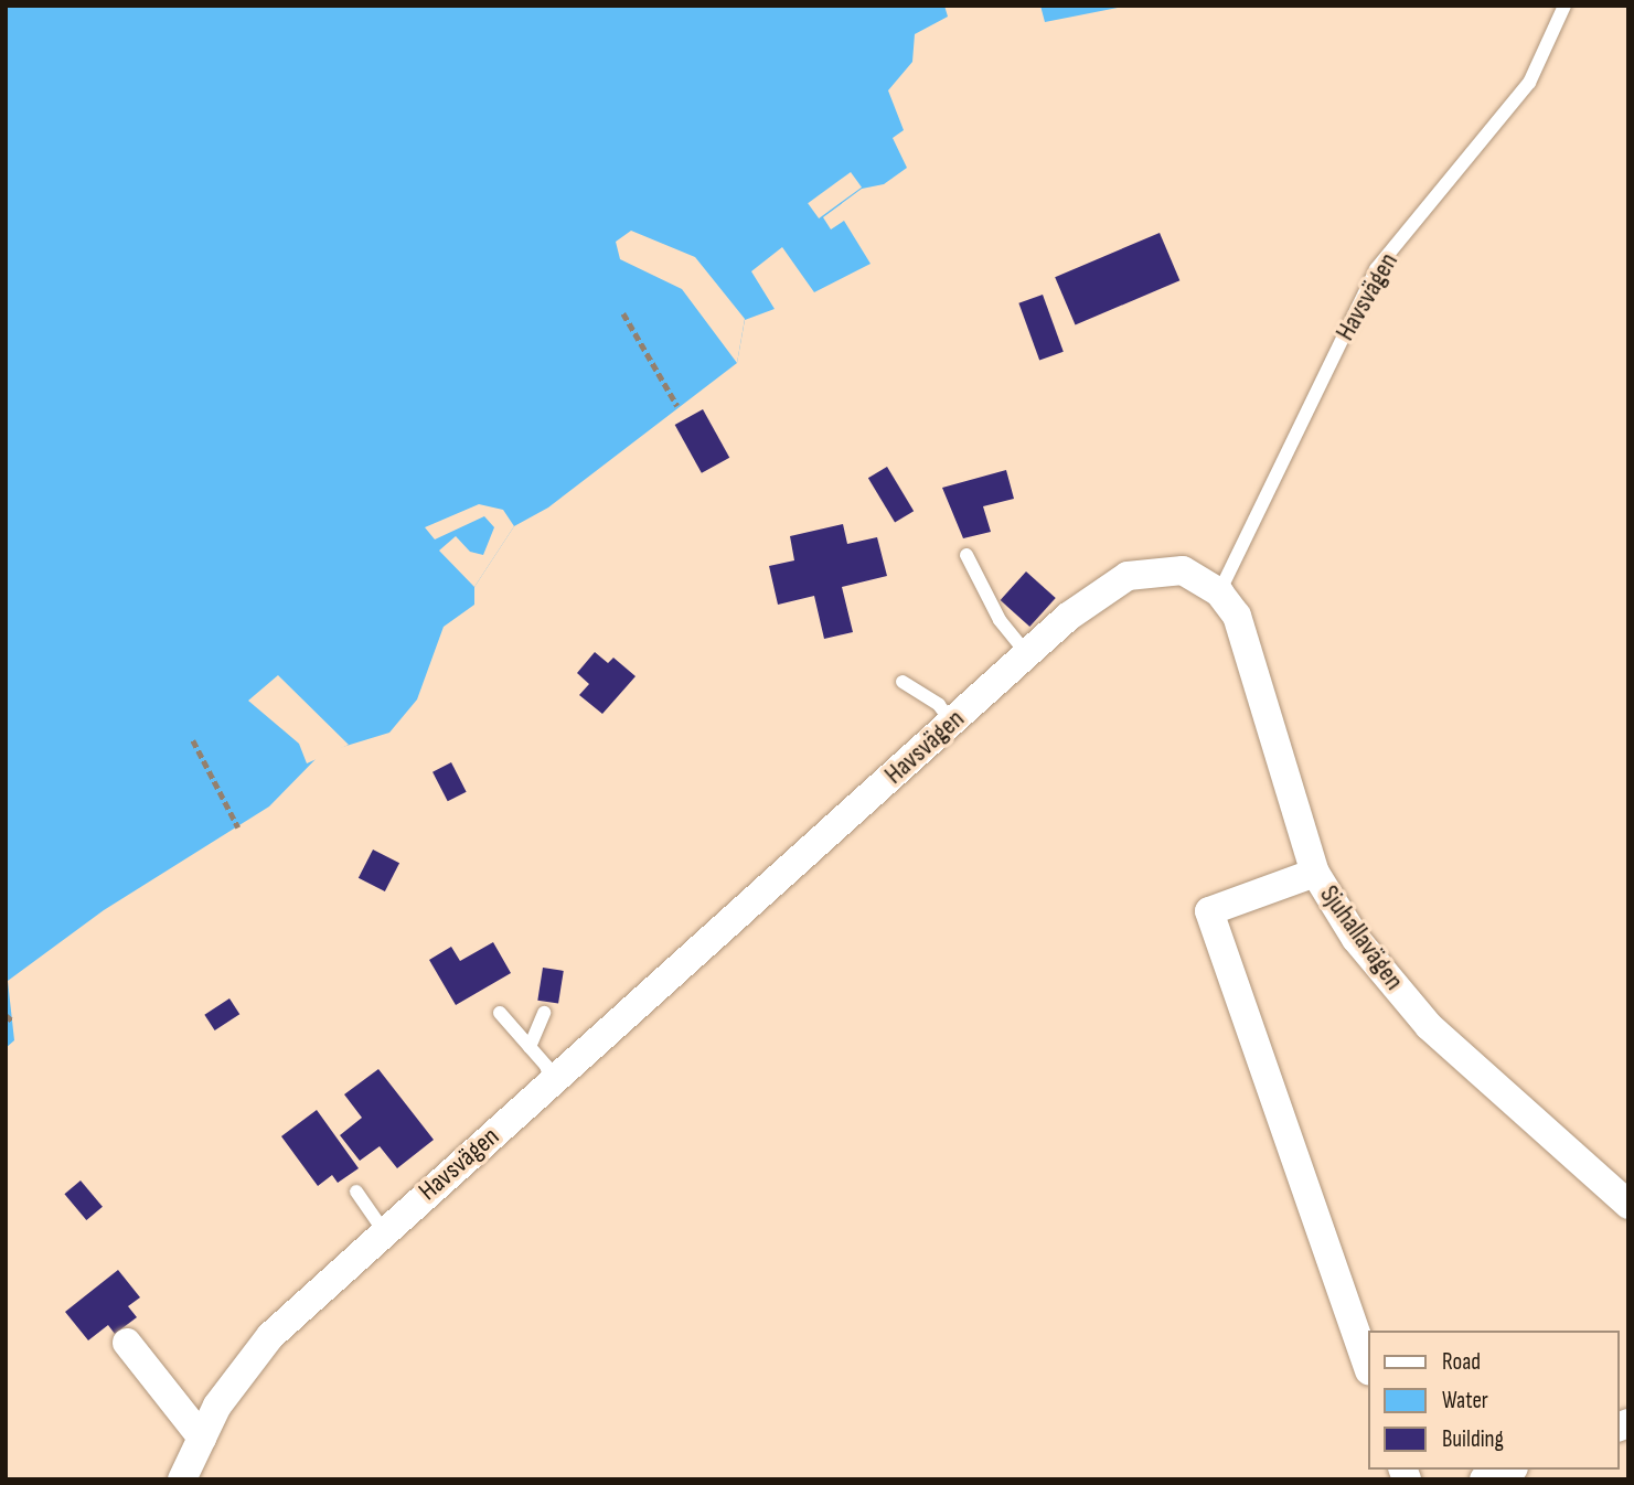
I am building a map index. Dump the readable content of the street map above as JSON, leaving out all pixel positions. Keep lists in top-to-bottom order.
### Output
{
  "streets": {
    "street": ["Havsvägen", "Sjuhallavägen"]
  },
  "crossings": [
    ["Havsvägen", "Sjuhallavägen"]
  ],
  "legend": ["Road", "Water", "Building"]
}
